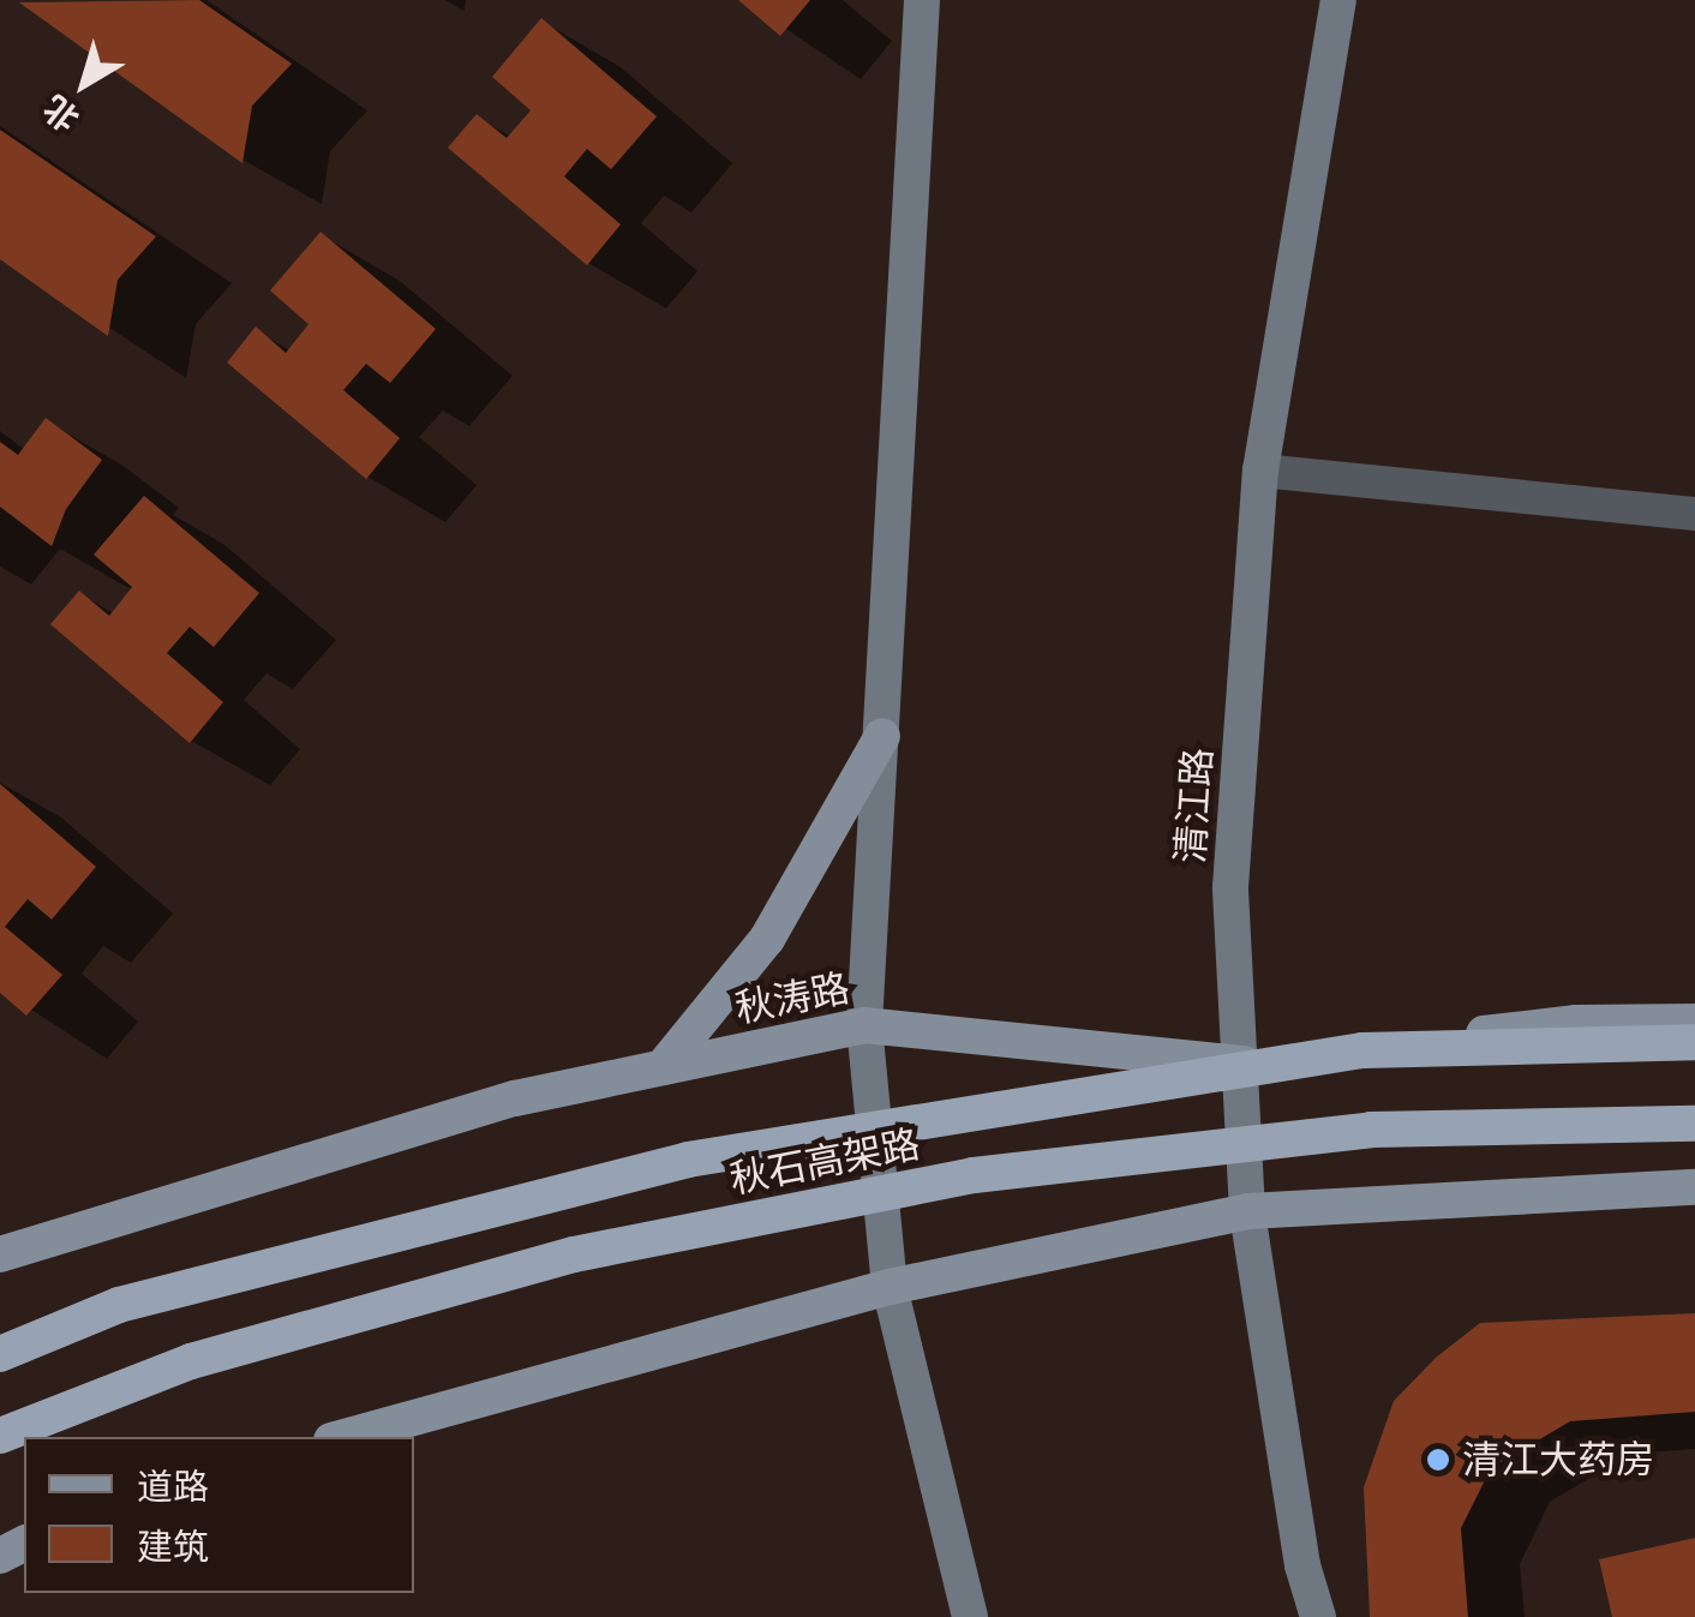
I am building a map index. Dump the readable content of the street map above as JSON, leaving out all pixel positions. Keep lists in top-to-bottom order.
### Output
{
  "streets": {
    "highway": ["秋石高架路"],
    "main road": ["清江路", "秋涛路"]
  },
  "crossings": [
    ["清江路", "秋涛路"]
  ],
  "places": ["清江大药房"],
  "legend": ["道路", "建筑"],
  "north": "bottom left"
}
